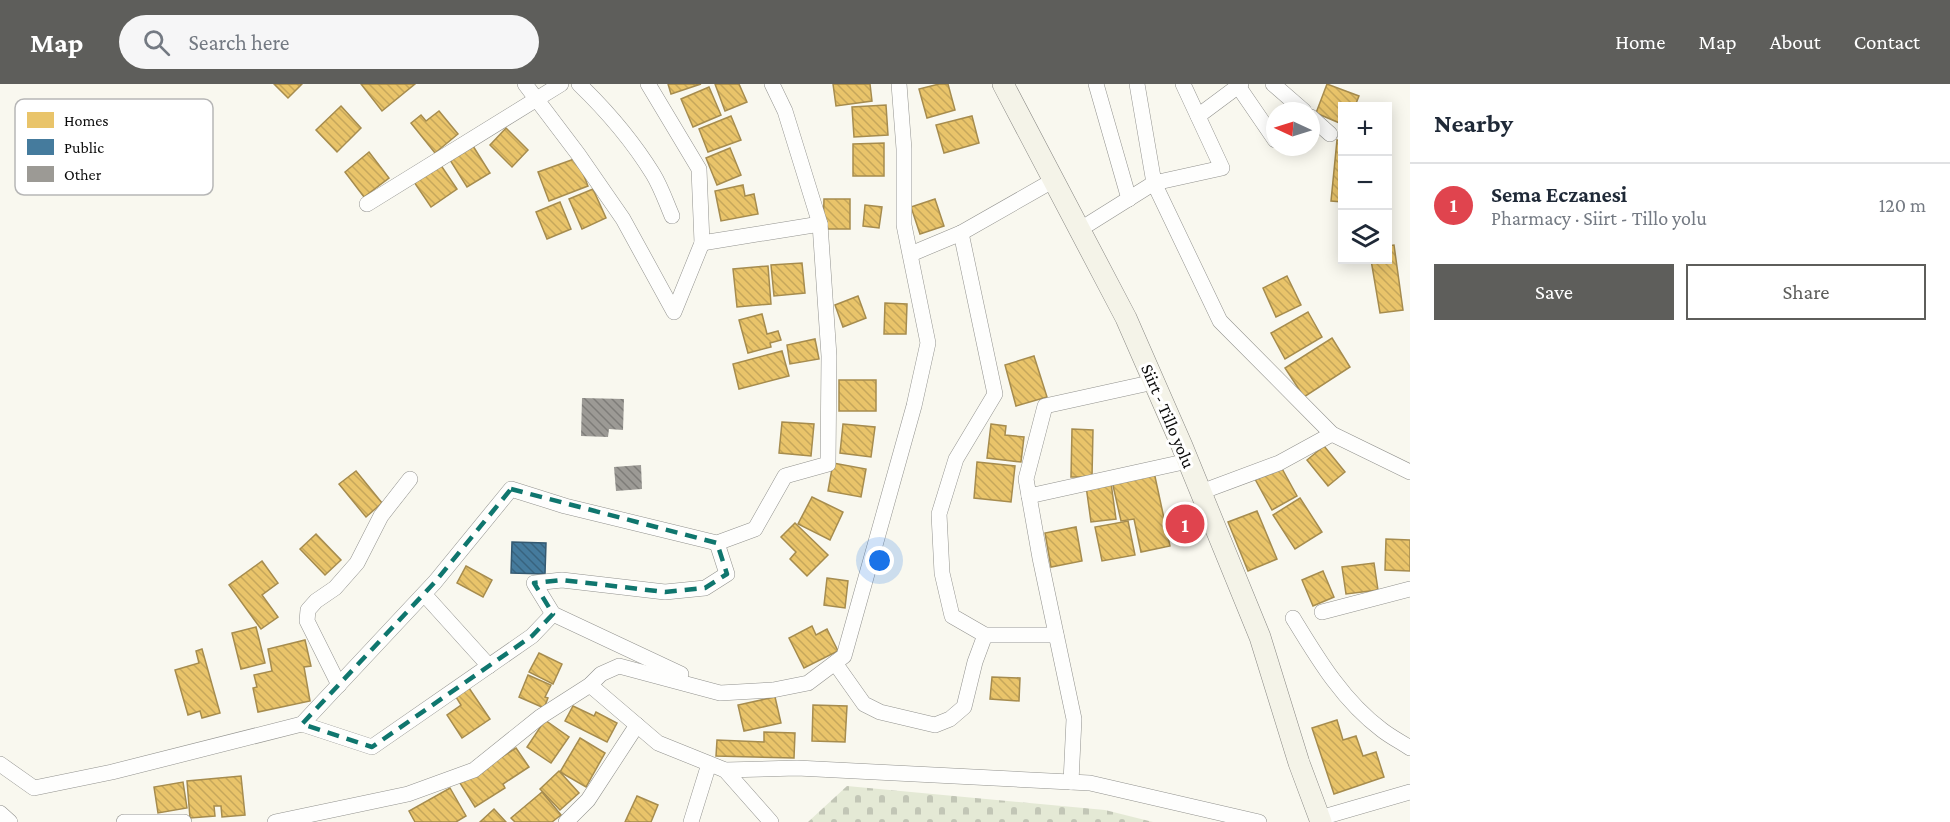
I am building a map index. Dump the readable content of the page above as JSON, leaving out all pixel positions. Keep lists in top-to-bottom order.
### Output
{
  "streets": {
    "main road": ["Siirt - Tillo yolu"]
  },
  "legend": ["Homes", "Public", "Other"],
  "north": "left",
  "page": {
    "header": "Map",
    "search": "Search here",
    "nav": [
      "Home",
      "Map",
      "About",
      "Contact"
    ],
    "heading": "Nearby",
    "map_buttons": ["+", "−"],
    "list": [
      {
        "mark": "1",
        "name": "Sema Eczanesi",
        "note": "Pharmacy · Siirt - Tillo yolu",
        "value": "120 m"
      }
    ],
    "buttons": ["Save", "Share"],
    "pins": "1"
  }
}
